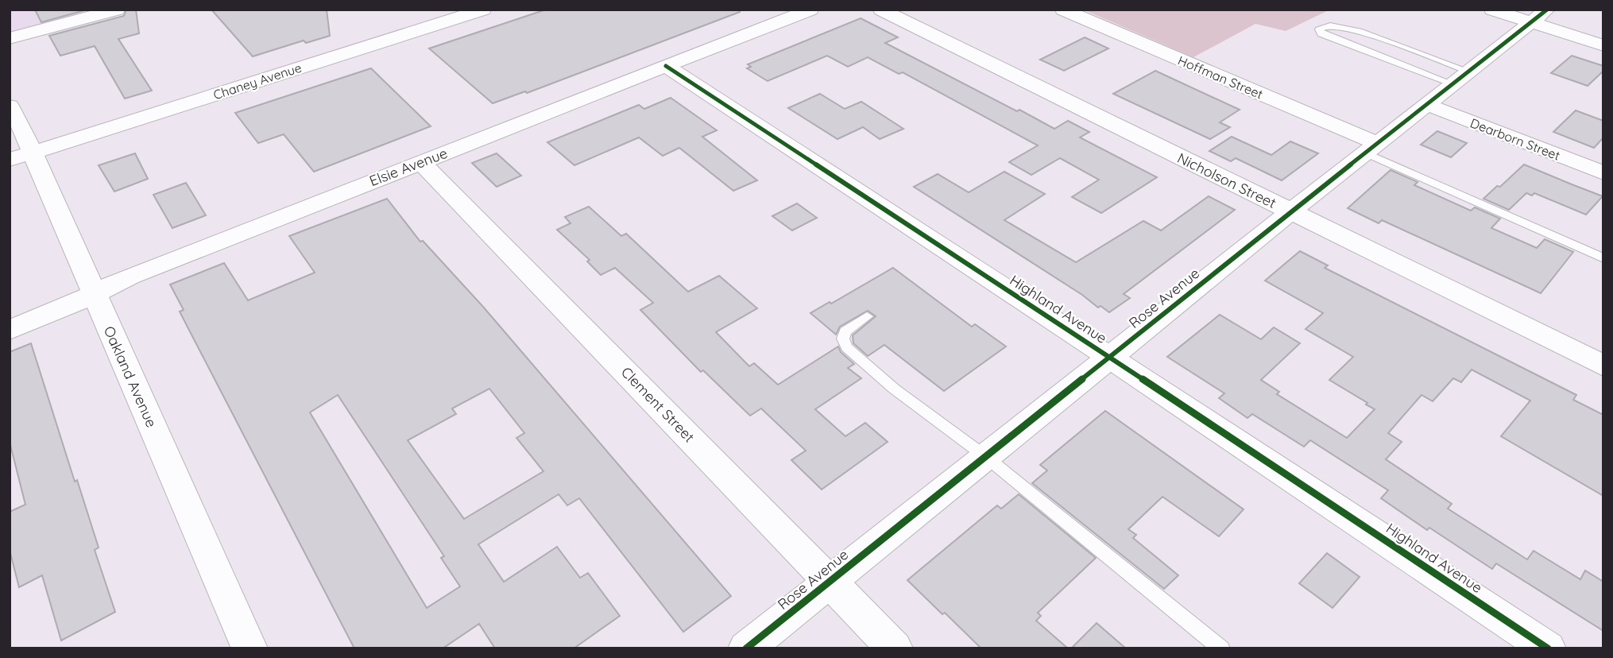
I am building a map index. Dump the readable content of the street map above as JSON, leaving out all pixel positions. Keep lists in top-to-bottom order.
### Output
{
  "streets": {
    "street": [
      "Hoffman Street",
      "Chaney Avenue",
      "Dearborn Street",
      "Elsie Avenue",
      "Nicholson Street",
      "Rose Avenue",
      "Highland Avenue",
      "Oakland Avenue",
      "Clement Street"
    ]
  },
  "crossings": [
    ["Hoffman Street", "Rose Avenue"],
    ["Chaney Avenue", "Oakland Avenue"],
    ["Dearborn Street", "Rose Avenue"],
    ["Elsie Avenue", "Highland Avenue"],
    ["Elsie Avenue", "Oakland Avenue"],
    ["Elsie Avenue", "Clement Street"],
    ["Nicholson Street", "Rose Avenue"],
    ["Rose Avenue", "Highland Avenue"],
    ["Rose Avenue", "Clement Street"]
  ]
}
